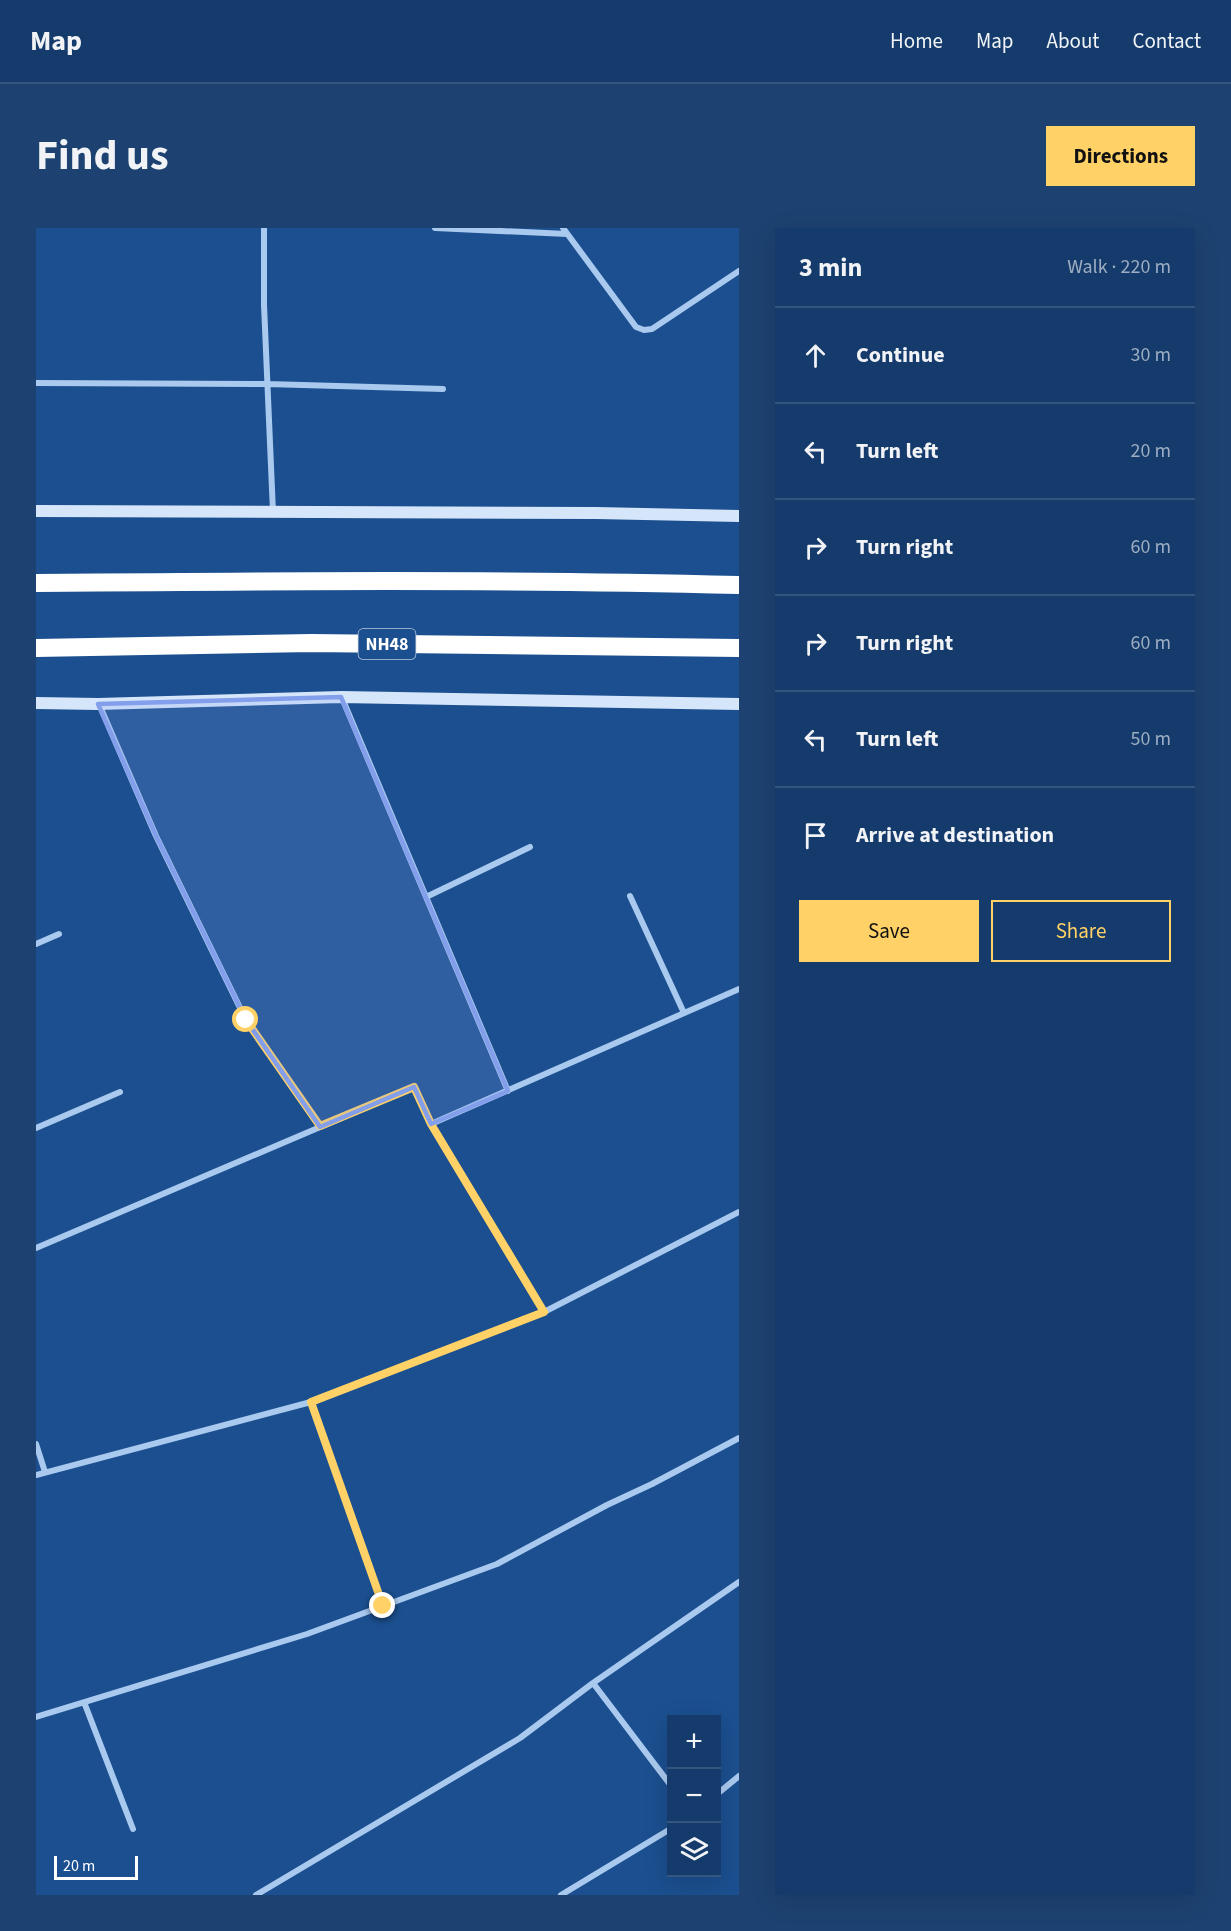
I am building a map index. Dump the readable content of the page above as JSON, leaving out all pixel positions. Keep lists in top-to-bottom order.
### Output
{
  "streets": {
    "highway": ["NH48"]
  },
  "scale_bar": "20 m",
  "page": {
    "header": "Map",
    "nav": [
      "Home",
      "Map",
      "About",
      "Contact"
    ],
    "title": "Find us",
    "buttons": [
      "Directions",
      ["Save", "Share"]
    ],
    "heading": ["3 min", "Walk · 220 m"],
    "list": [
      ["Continue", "30 m"],
      ["Turn left", "20 m"],
      ["Turn right", "60 m"],
      ["Turn right", "60 m"],
      ["Turn left", "50 m"],
      "Arrive at destination"
    ],
    "map_buttons": ["+", "−"],
    "scale": "20 m"
  }
}
